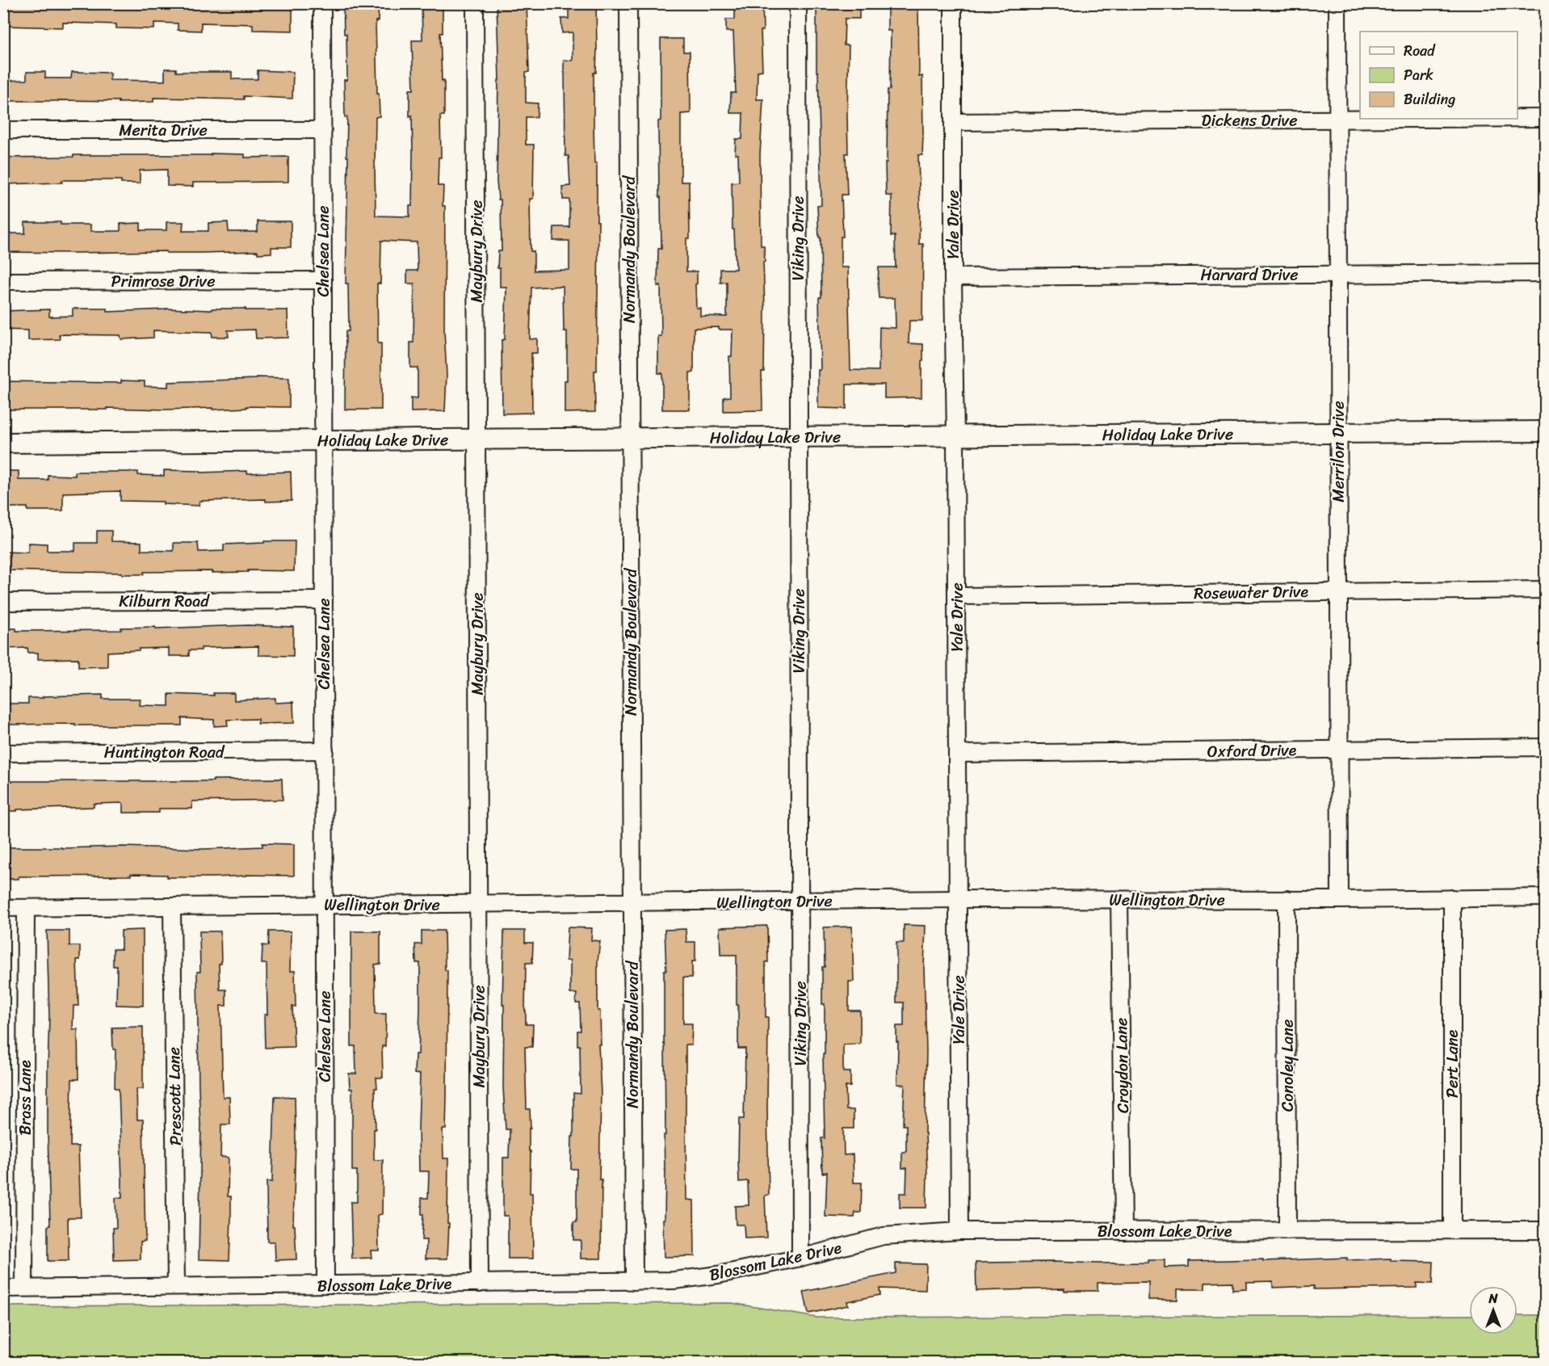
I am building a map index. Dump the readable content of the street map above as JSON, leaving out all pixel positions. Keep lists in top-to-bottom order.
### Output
{
  "streets": {
    "street": [
      "Dickens Drive",
      "Merita Drive",
      "Yale Drive",
      "Viking Drive",
      "Normandy Boulevard",
      "Chelsea Lane",
      "Maybury Drive",
      "Harvard Drive",
      "Primrose Drive",
      "Holiday Lake Drive",
      "Merrilon Drive",
      "Rosewater Drive",
      "Kilburn Road",
      "Oxford Drive",
      "Huntington Road",
      "Wellington Drive",
      "Pert Lane",
      "Croydon Lane",
      "Conoley Lane",
      "Prescott Lane",
      "Brass Lane",
      "Blossom Lake Drive"
    ]
  },
  "crossings": [
    ["Dickens Drive", "Yale Drive"],
    ["Dickens Drive", "Merrilon Drive"],
    ["Merita Drive", "Chelsea Lane"],
    ["Yale Drive", "Harvard Drive"],
    ["Yale Drive", "Holiday Lake Drive"],
    ["Yale Drive", "Rosewater Drive"],
    ["Yale Drive", "Oxford Drive"],
    ["Yale Drive", "Wellington Drive"],
    ["Yale Drive", "Blossom Lake Drive"],
    ["Viking Drive", "Holiday Lake Drive"],
    ["Viking Drive", "Wellington Drive"],
    ["Viking Drive", "Blossom Lake Drive"],
    ["Normandy Boulevard", "Holiday Lake Drive"],
    ["Normandy Boulevard", "Wellington Drive"],
    ["Normandy Boulevard", "Blossom Lake Drive"],
    ["Chelsea Lane", "Primrose Drive"],
    ["Chelsea Lane", "Holiday Lake Drive"],
    ["Chelsea Lane", "Kilburn Road"],
    ["Chelsea Lane", "Huntington Road"],
    ["Chelsea Lane", "Wellington Drive"],
    ["Chelsea Lane", "Blossom Lake Drive"],
    ["Maybury Drive", "Holiday Lake Drive"],
    ["Maybury Drive", "Wellington Drive"],
    ["Maybury Drive", "Blossom Lake Drive"],
    ["Harvard Drive", "Merrilon Drive"],
    ["Holiday Lake Drive", "Merrilon Drive"],
    ["Merrilon Drive", "Rosewater Drive"],
    ["Merrilon Drive", "Oxford Drive"],
    ["Merrilon Drive", "Wellington Drive"],
    ["Wellington Drive", "Pert Lane"],
    ["Wellington Drive", "Croydon Lane"],
    ["Wellington Drive", "Conoley Lane"],
    ["Wellington Drive", "Prescott Lane"],
    ["Wellington Drive", "Brass Lane"],
    ["Pert Lane", "Blossom Lake Drive"],
    ["Croydon Lane", "Blossom Lake Drive"],
    ["Conoley Lane", "Blossom Lake Drive"],
    ["Prescott Lane", "Blossom Lake Drive"],
    ["Brass Lane", "Blossom Lake Drive"]
  ],
  "legend": ["Road", "Park", "Building"],
  "north": "top"
}
